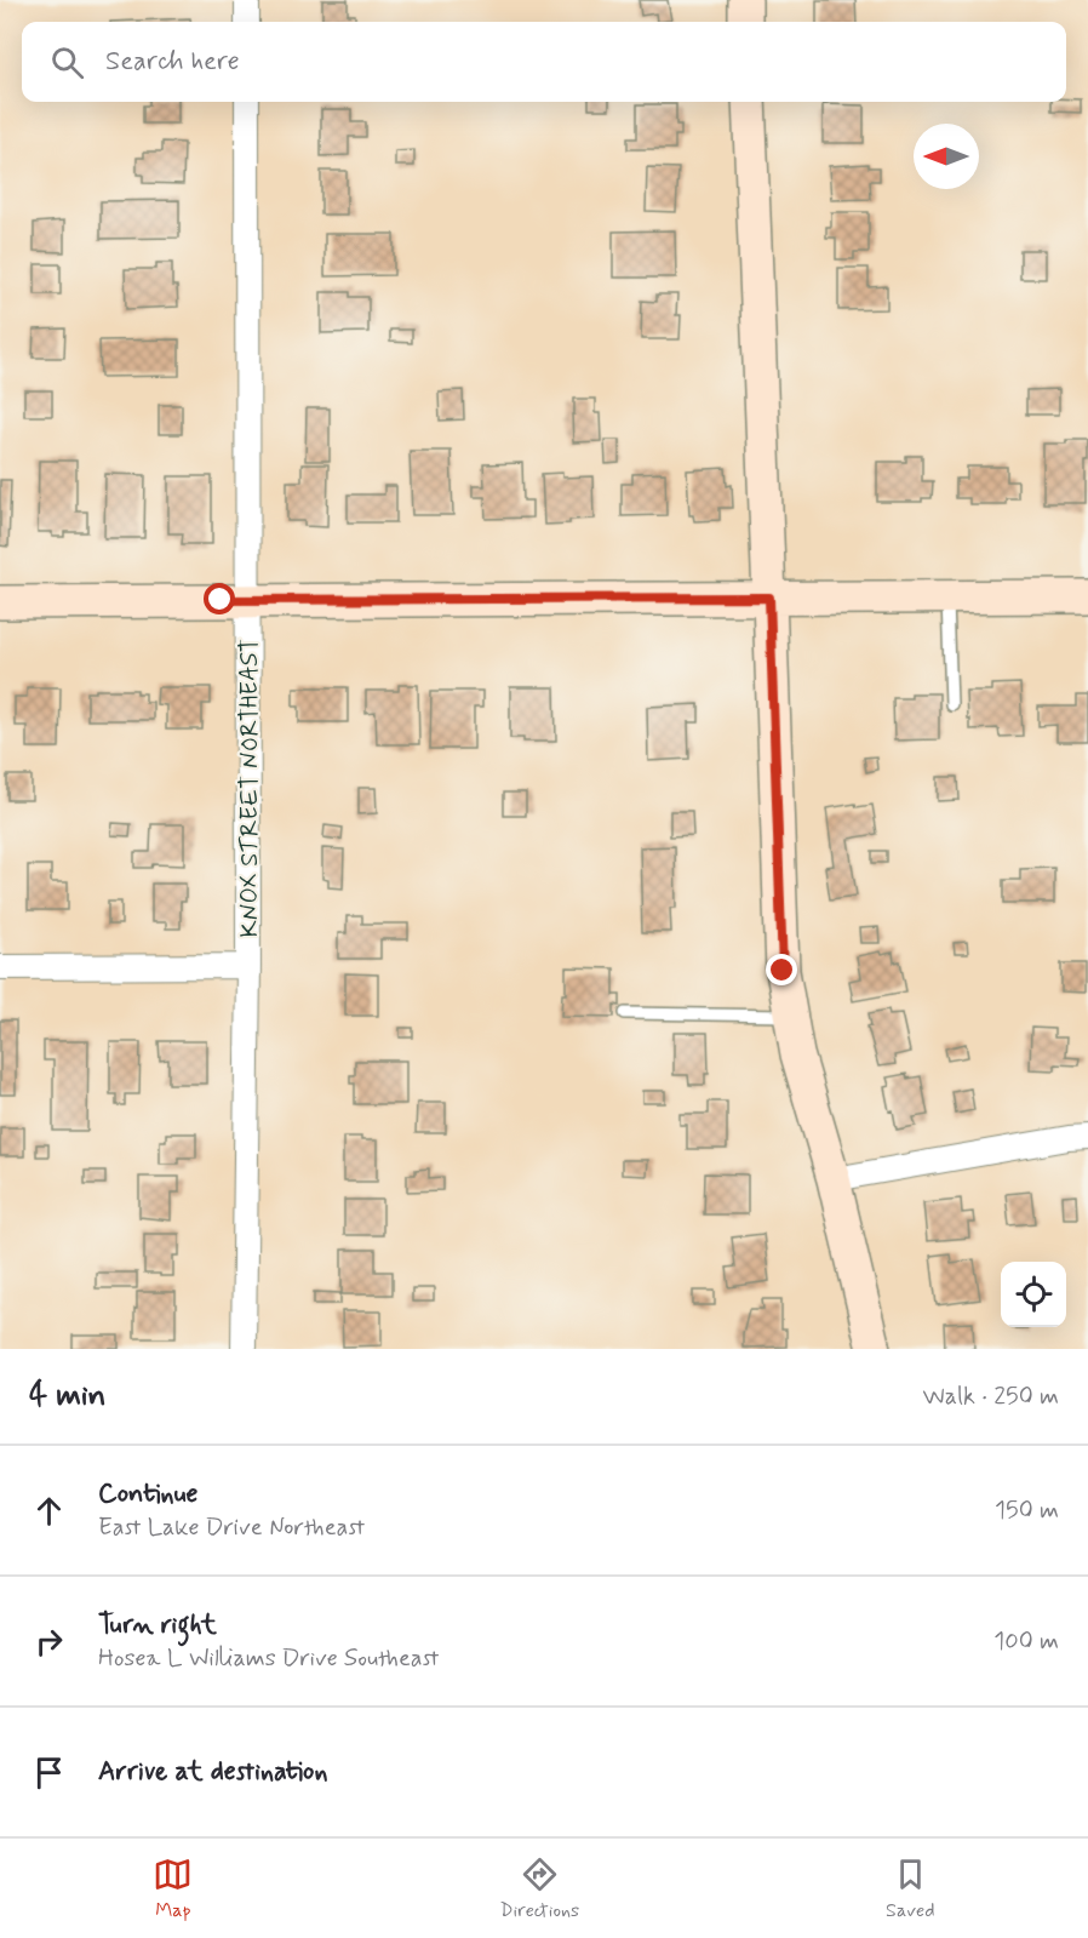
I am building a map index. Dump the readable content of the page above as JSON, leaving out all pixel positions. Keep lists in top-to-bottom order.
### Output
{
  "streets": {
    "street": ["KNOX STREET NORTHEAST"]
  },
  "north": "left",
  "page": {
    "search": "Search here",
    "heading": ["4 min", "Walk · 250 m"],
    "list": [
      ["Continue", "East Lake Drive Northeast", "150 m"],
      ["Turn right", "Hosea L Williams Drive Southeast", "100 m"],
      "Arrive at destination"
    ],
    "nav": ["Map", "Directions", "Saved"]
  }
}
